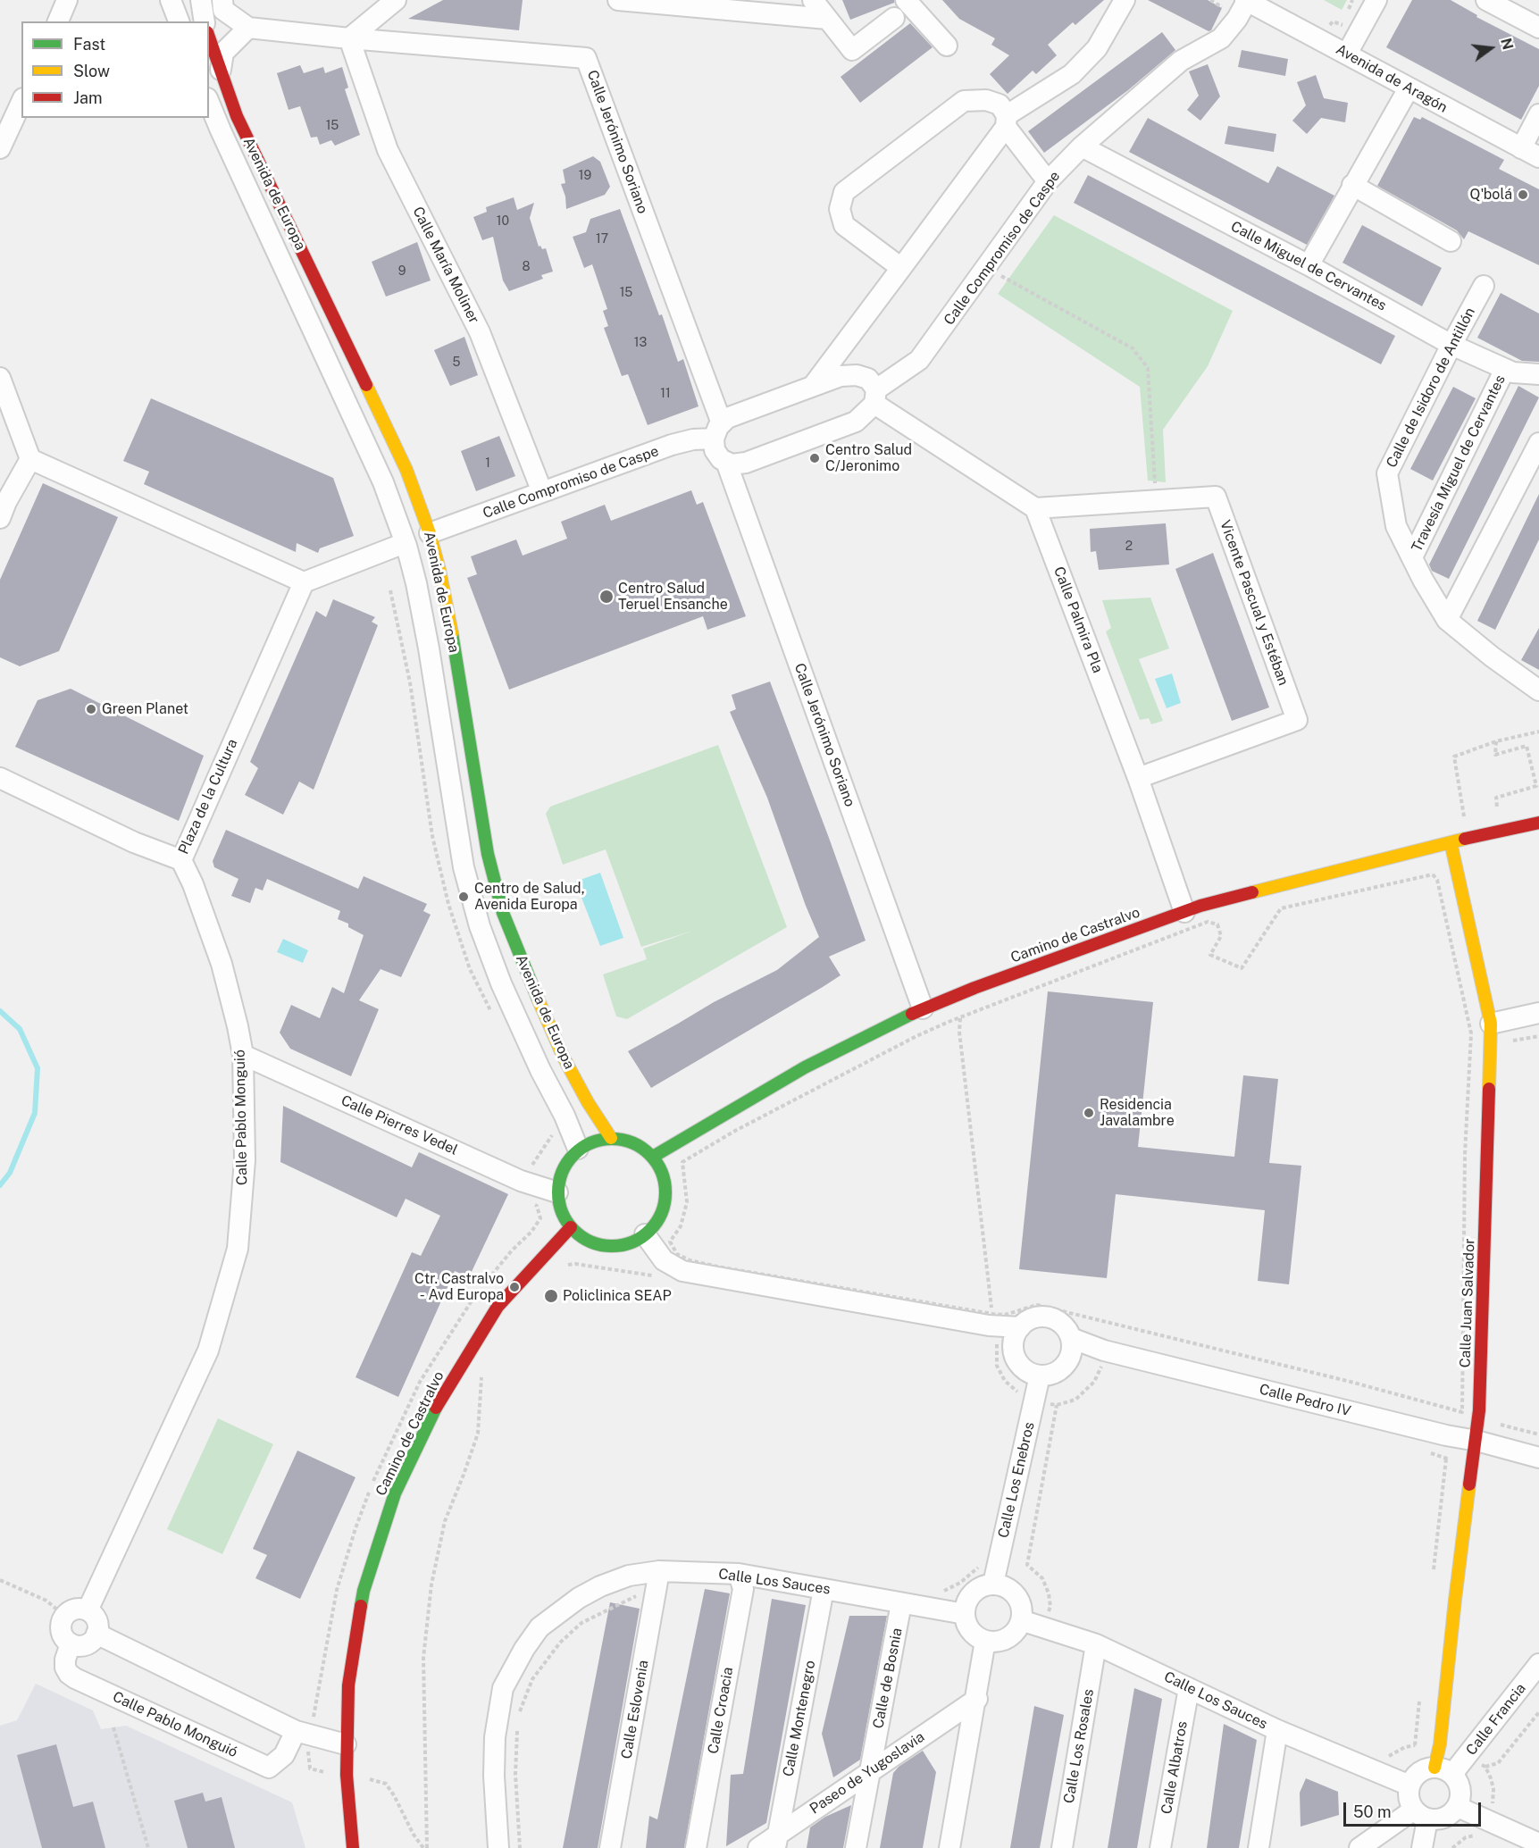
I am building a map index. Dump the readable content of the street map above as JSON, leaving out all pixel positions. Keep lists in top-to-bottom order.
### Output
{
  "streets": {
    "street": [
      "Avenida de Aragón",
      "Calle Jerónimo Soriano",
      "Avenida de Europa",
      "Calle Compromiso de Caspe",
      "Calle María Moliner",
      "Calle Miguel de Cervantes",
      "Calle de Isidoro de Antillón",
      "Travesía Miguel de Cervantes",
      "Vicente Pascual y Estéban",
      "Calle Palmira Pla",
      "Plaza de la Cultura",
      "Camino de Castralvo",
      "Calle Pablo Monguió",
      "Calle Pierres Vedel",
      "Calle Juan Salvador",
      "Calle Pedro IV",
      "Calle Los Enebros",
      "Calle Los Sauces",
      "Calle de Bosnia",
      "Calle Eslovenia",
      "Calle Croacia",
      "Calle Montenegro",
      "Calle Francia",
      "Calle Los Rosales",
      "Calle Albatros",
      "Paseo de Yugoslavia"
    ]
  },
  "crossings": [
    ["Avenida de Aragón", "Calle Compromiso de Caspe"],
    ["Calle Jerónimo Soriano", "Calle Compromiso de Caspe"],
    ["Calle Jerónimo Soriano", "Calle María Moliner"],
    ["Calle Jerónimo Soriano", "Camino de Castralvo"],
    ["Avenida de Europa", "Calle Compromiso de Caspe"],
    ["Avenida de Europa", "Camino de Castralvo"],
    ["Avenida de Europa", "Calle Pierres Vedel"],
    ["Calle Compromiso de Caspe", "Calle María Moliner"],
    ["Calle Compromiso de Caspe", "Calle Miguel de Cervantes"],
    ["Calle Miguel de Cervantes", "Calle de Isidoro de Antillón"],
    ["Calle Miguel de Cervantes", "Travesía Miguel de Cervantes"],
    ["Calle de Isidoro de Antillón", "Travesía Miguel de Cervantes"],
    ["Vicente Pascual y Estéban", "Calle Palmira Pla"],
    ["Calle Palmira Pla", "Camino de Castralvo"],
    ["Plaza de la Cultura", "Calle Pablo Monguió"],
    ["Camino de Castralvo", "Calle Pierres Vedel"],
    ["Camino de Castralvo", "Calle Juan Salvador"],
    ["Calle Pablo Monguió", "Calle Pierres Vedel"],
    ["Calle Juan Salvador", "Calle Pedro IV"],
    ["Calle Juan Salvador", "Calle Los Sauces"],
    ["Calle Juan Salvador", "Calle Francia"],
    ["Calle Pedro IV", "Calle Los Enebros"],
    ["Calle Los Enebros", "Calle Los Sauces"],
    ["Calle Los Sauces", "Calle de Bosnia"],
    ["Calle Los Sauces", "Calle Eslovenia"],
    ["Calle Los Sauces", "Calle Croacia"],
    ["Calle Los Sauces", "Calle Montenegro"],
    ["Calle Los Sauces", "Calle Francia"],
    ["Calle Los Sauces", "Calle Los Rosales"],
    ["Calle Los Sauces", "Calle Albatros"],
    ["Calle de Bosnia", "Paseo de Yugoslavia"],
    ["Calle Montenegro", "Paseo de Yugoslavia"]
  ],
  "places": [
    "Q'bolá",
    "Centro Salud C/Jeronimo",
    "Centro Salud Teruel Ensanche",
    "Green Planet",
    "Centro de Salud, Avenida Europa",
    "Residencia Javalambre",
    "Ctr. Castralvo - Avd Europa",
    "Policlinica SEAP"
  ],
  "house_numbers": [
    "15",
    "19",
    "10",
    "17",
    "8",
    "9",
    "15",
    "13",
    "5",
    "11",
    "1",
    "2"
  ],
  "legend": ["Fast", "Slow", "Jam"],
  "scale_bar": "50 m",
  "north": "right"
}
